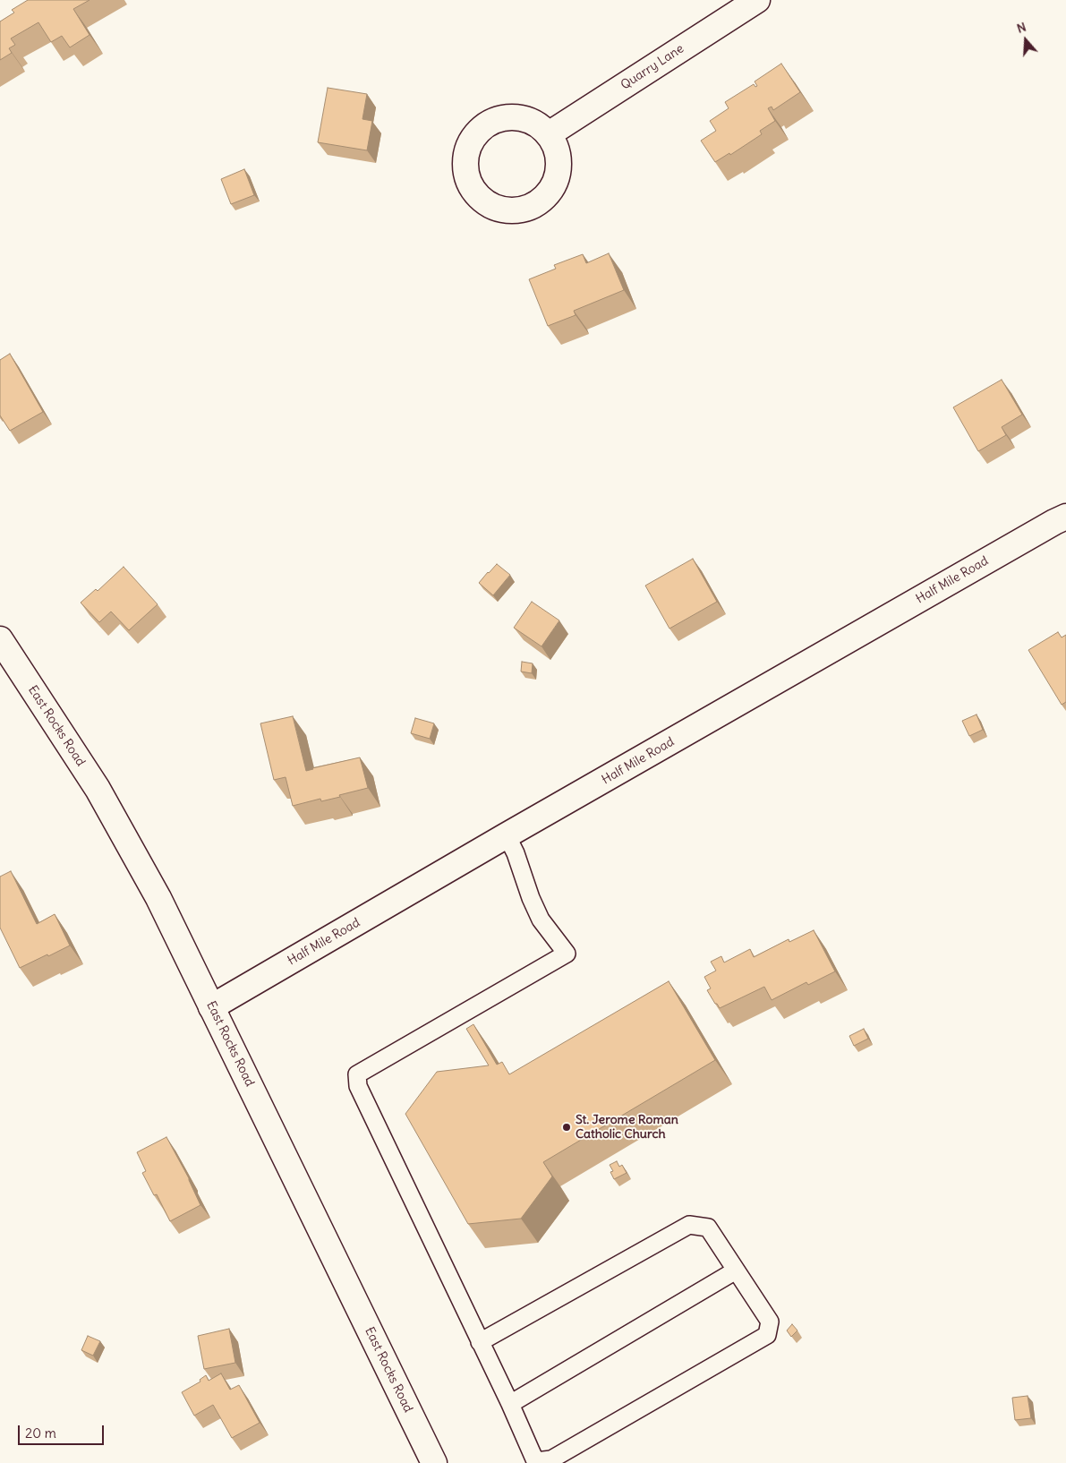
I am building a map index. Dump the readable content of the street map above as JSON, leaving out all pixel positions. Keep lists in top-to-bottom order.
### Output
{
  "streets": {
    "street": ["Quarry Lane", "Half Mile Road", "East Rocks Road"]
  },
  "crossings": [
    ["Half Mile Road", "East Rocks Road"]
  ],
  "places": ["St. Jerome Roman Catholic Church"],
  "scale_bar": "20 m",
  "north": "top"
}
